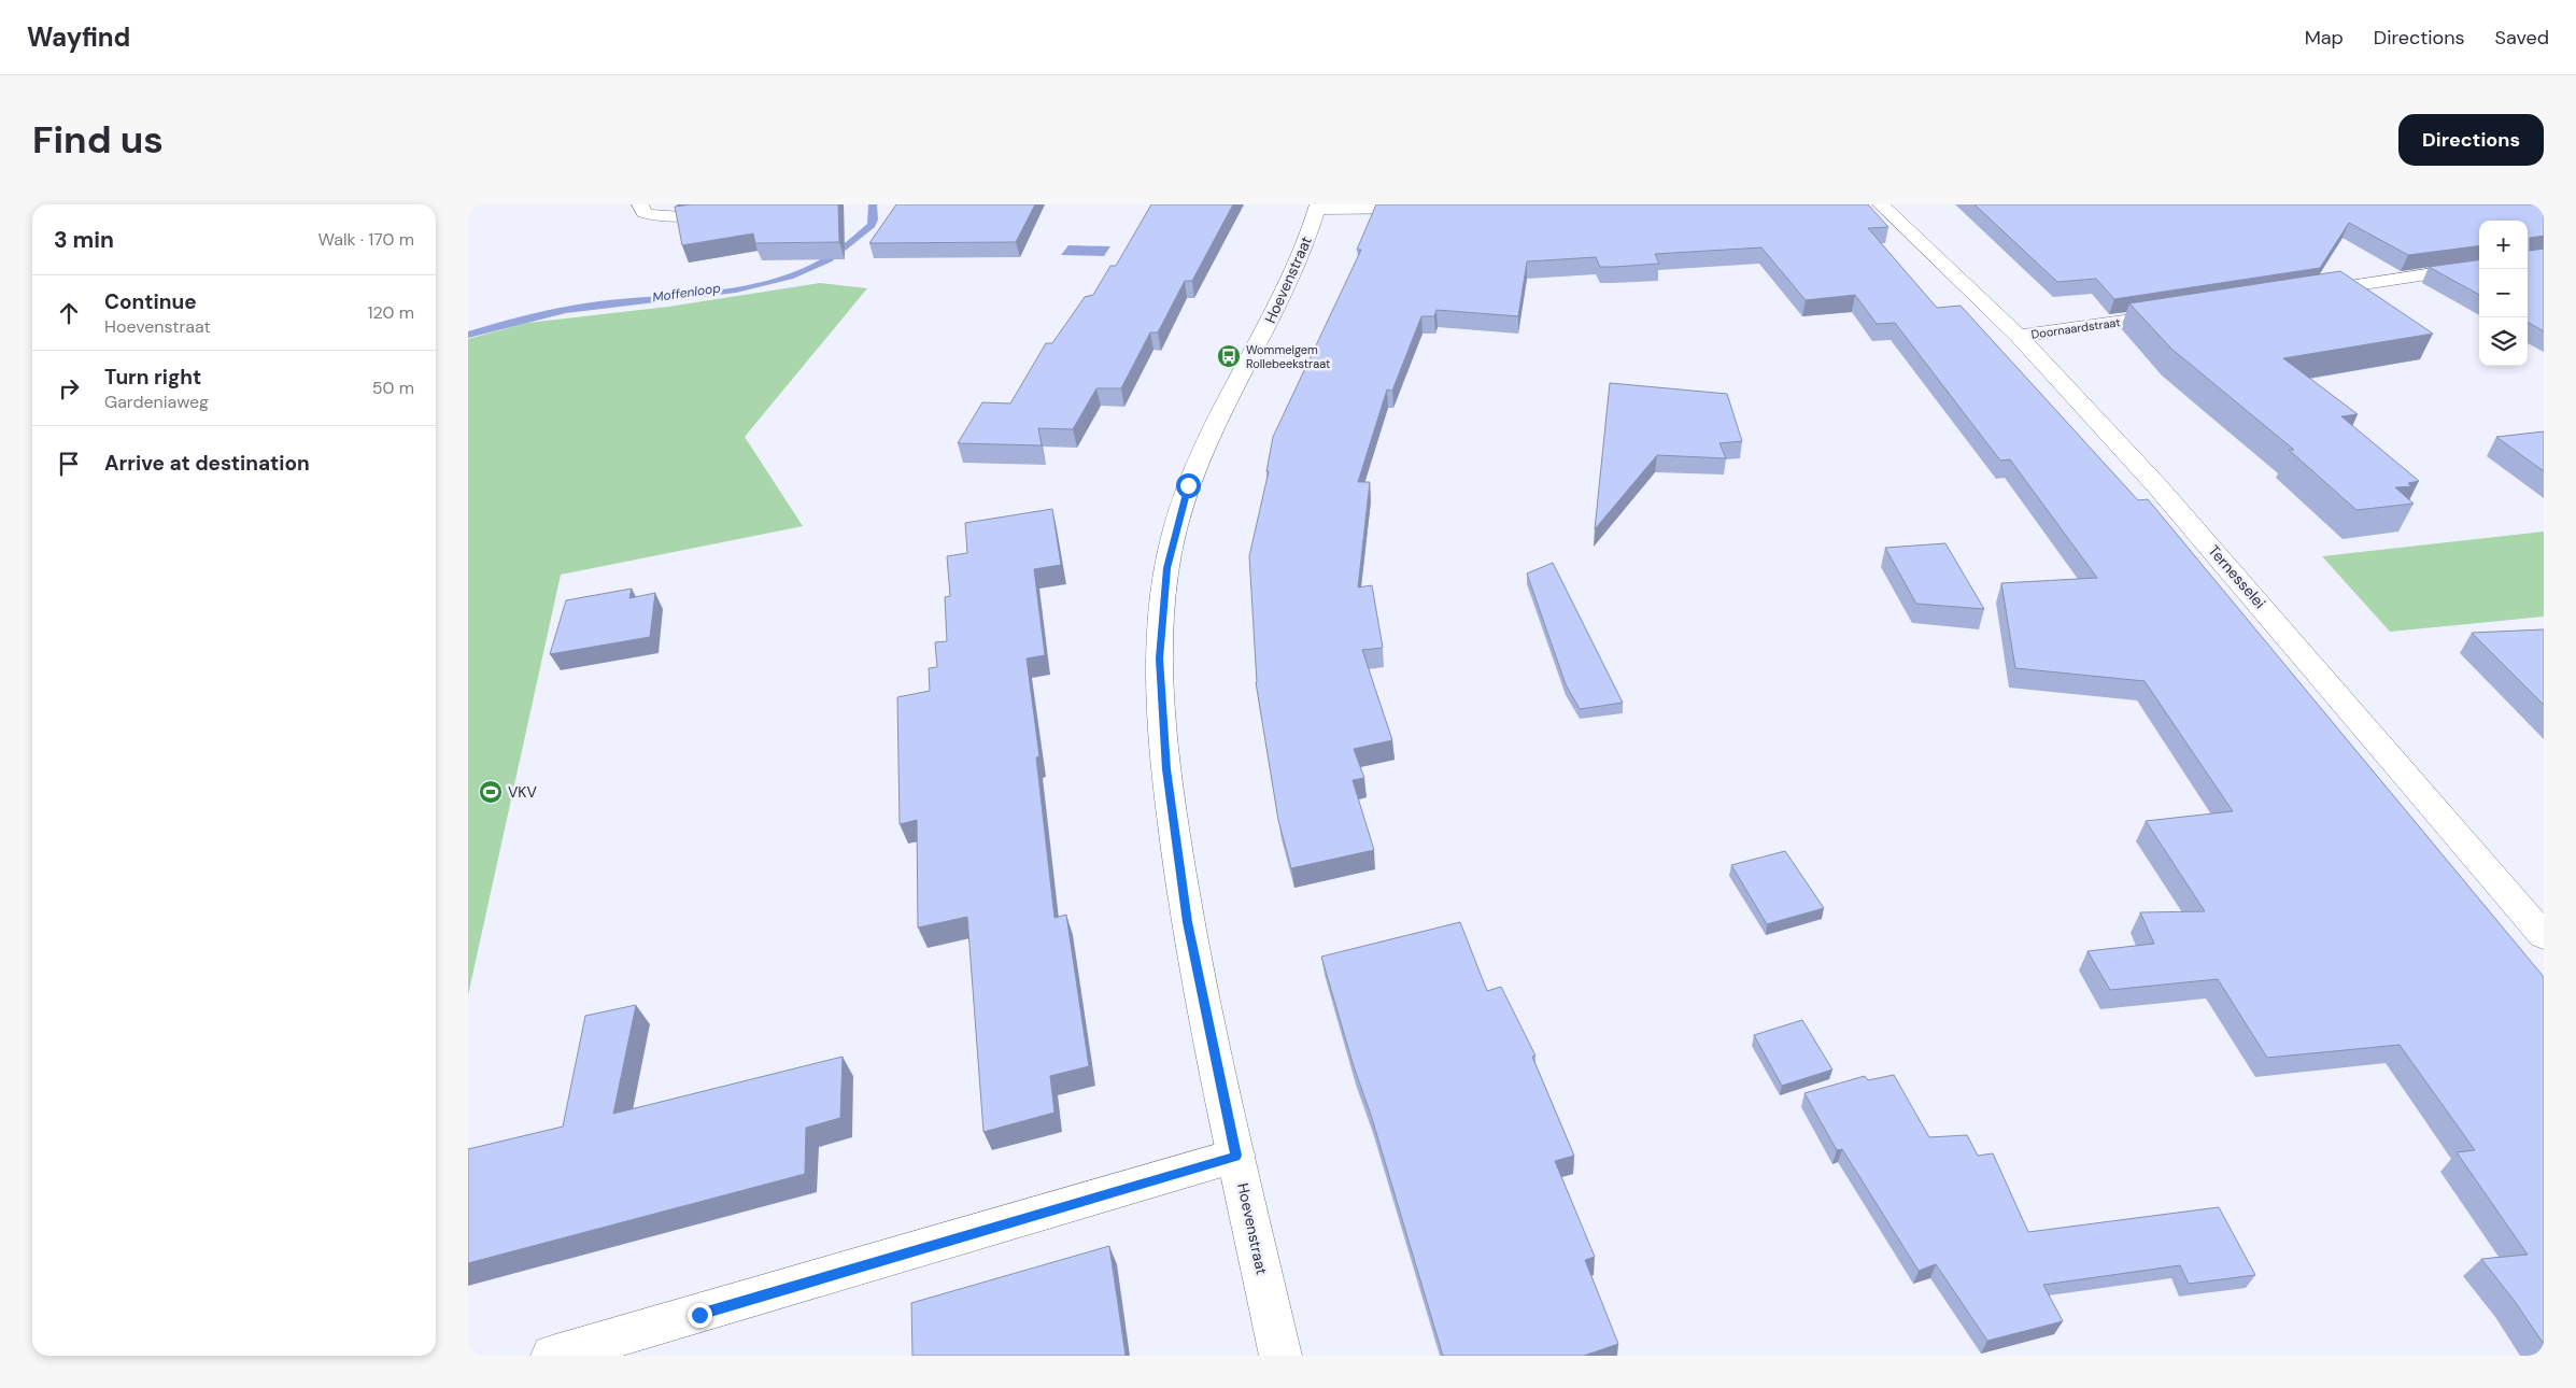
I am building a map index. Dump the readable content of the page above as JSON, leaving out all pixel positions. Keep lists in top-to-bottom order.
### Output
{
  "streets": {
    "street": ["Hoevenstraat", "Doornaardstraat", "Ternesselei"]
  },
  "crossings": [
    ["Doornaardstraat", "Ternesselei"]
  ],
  "water": ["Moffenloop"],
  "places": {
    "bus stop": ["Wommelgem Rollebeekstraat"],
    "sports": ["VKV"]
  },
  "page": {
    "header": "Wayfind",
    "nav": ["Map", "Directions", "Saved"],
    "buttons": "Directions",
    "title": "Find us",
    "heading": ["3 min", "Walk · 170 m"],
    "map_buttons": ["+", "−"],
    "list": [
      ["Continue", "Hoevenstraat", "120 m"],
      ["Turn right", "Gardeniaweg", "50 m"],
      "Arrive at destination"
    ]
  }
}
